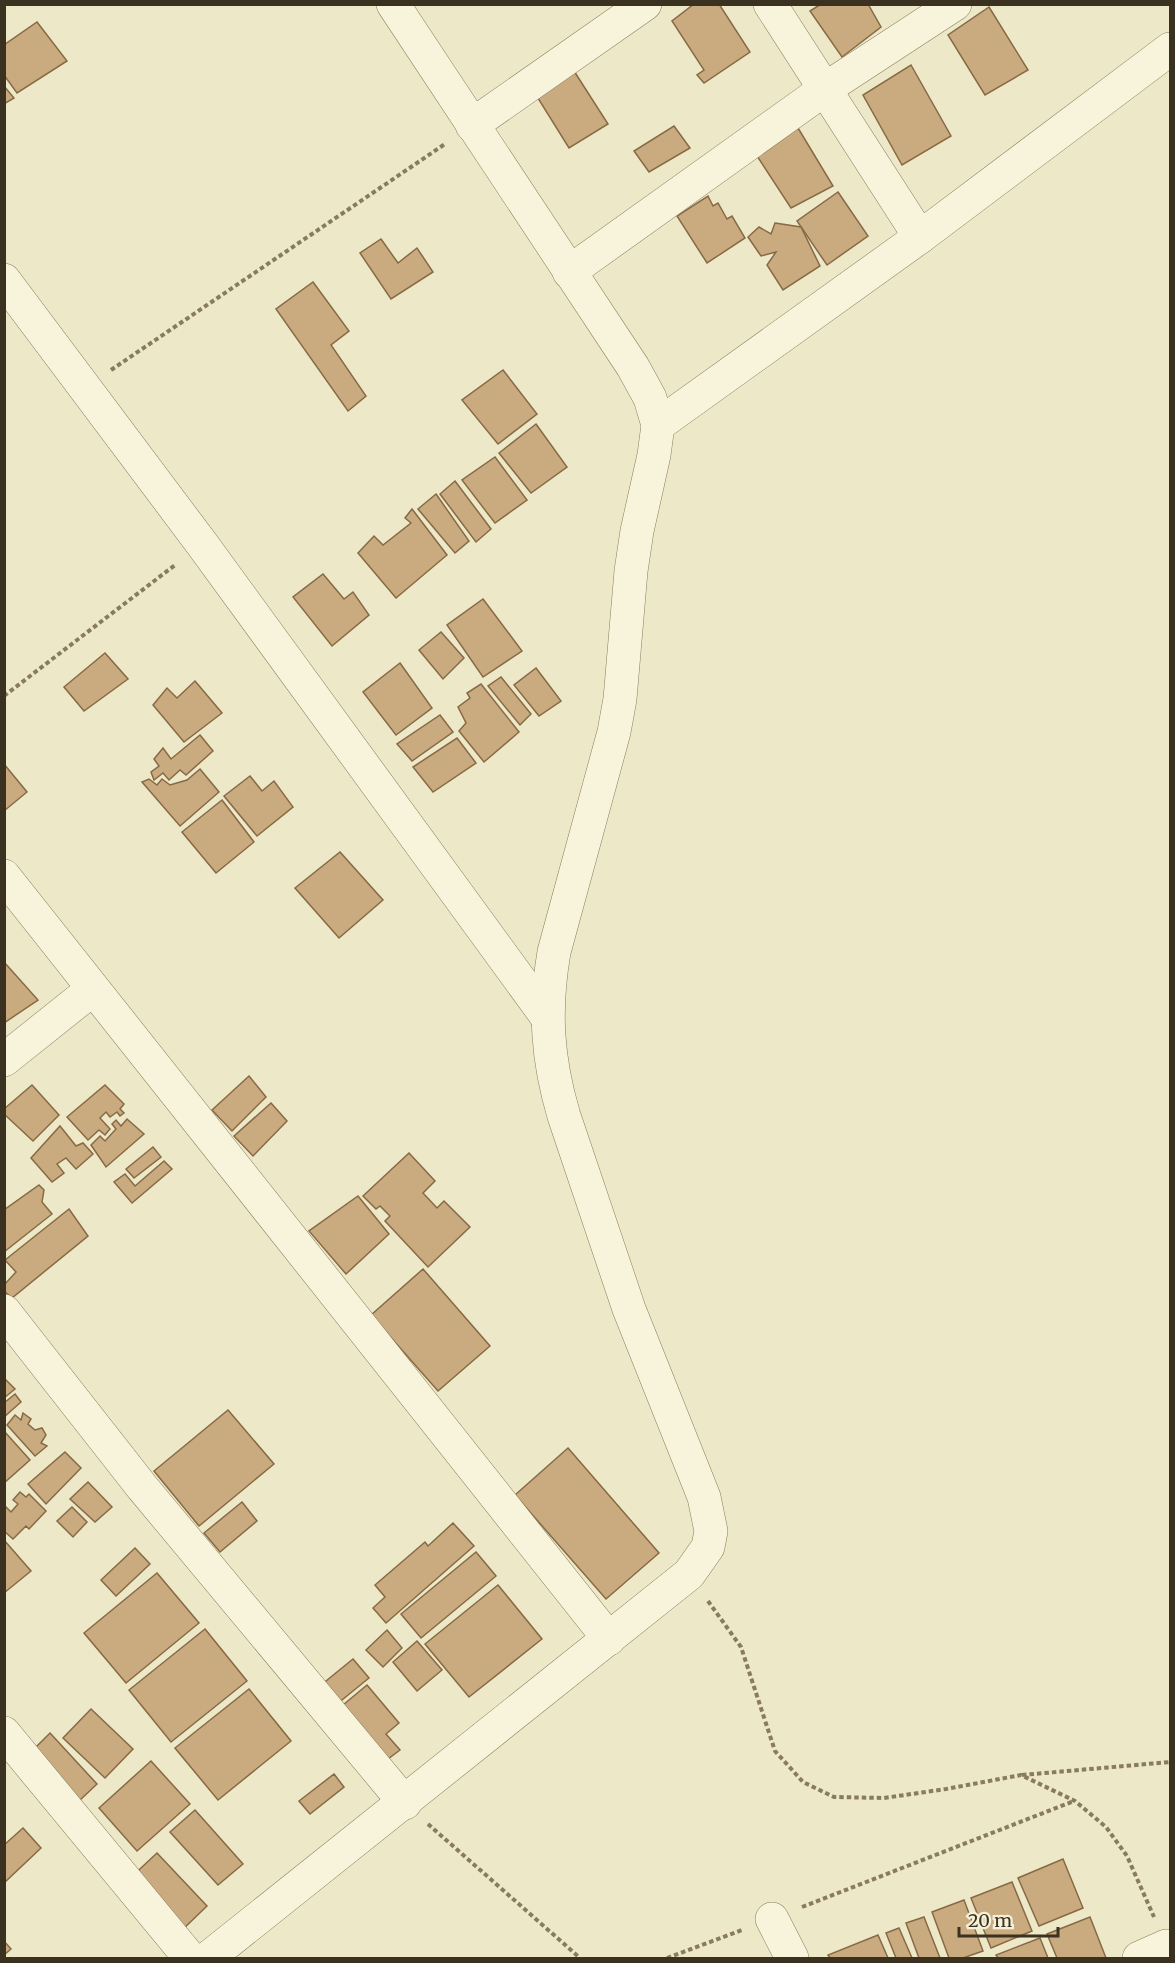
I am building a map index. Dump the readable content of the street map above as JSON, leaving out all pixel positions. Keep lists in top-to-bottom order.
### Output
{
  "scale_bar": "20 m"
}
